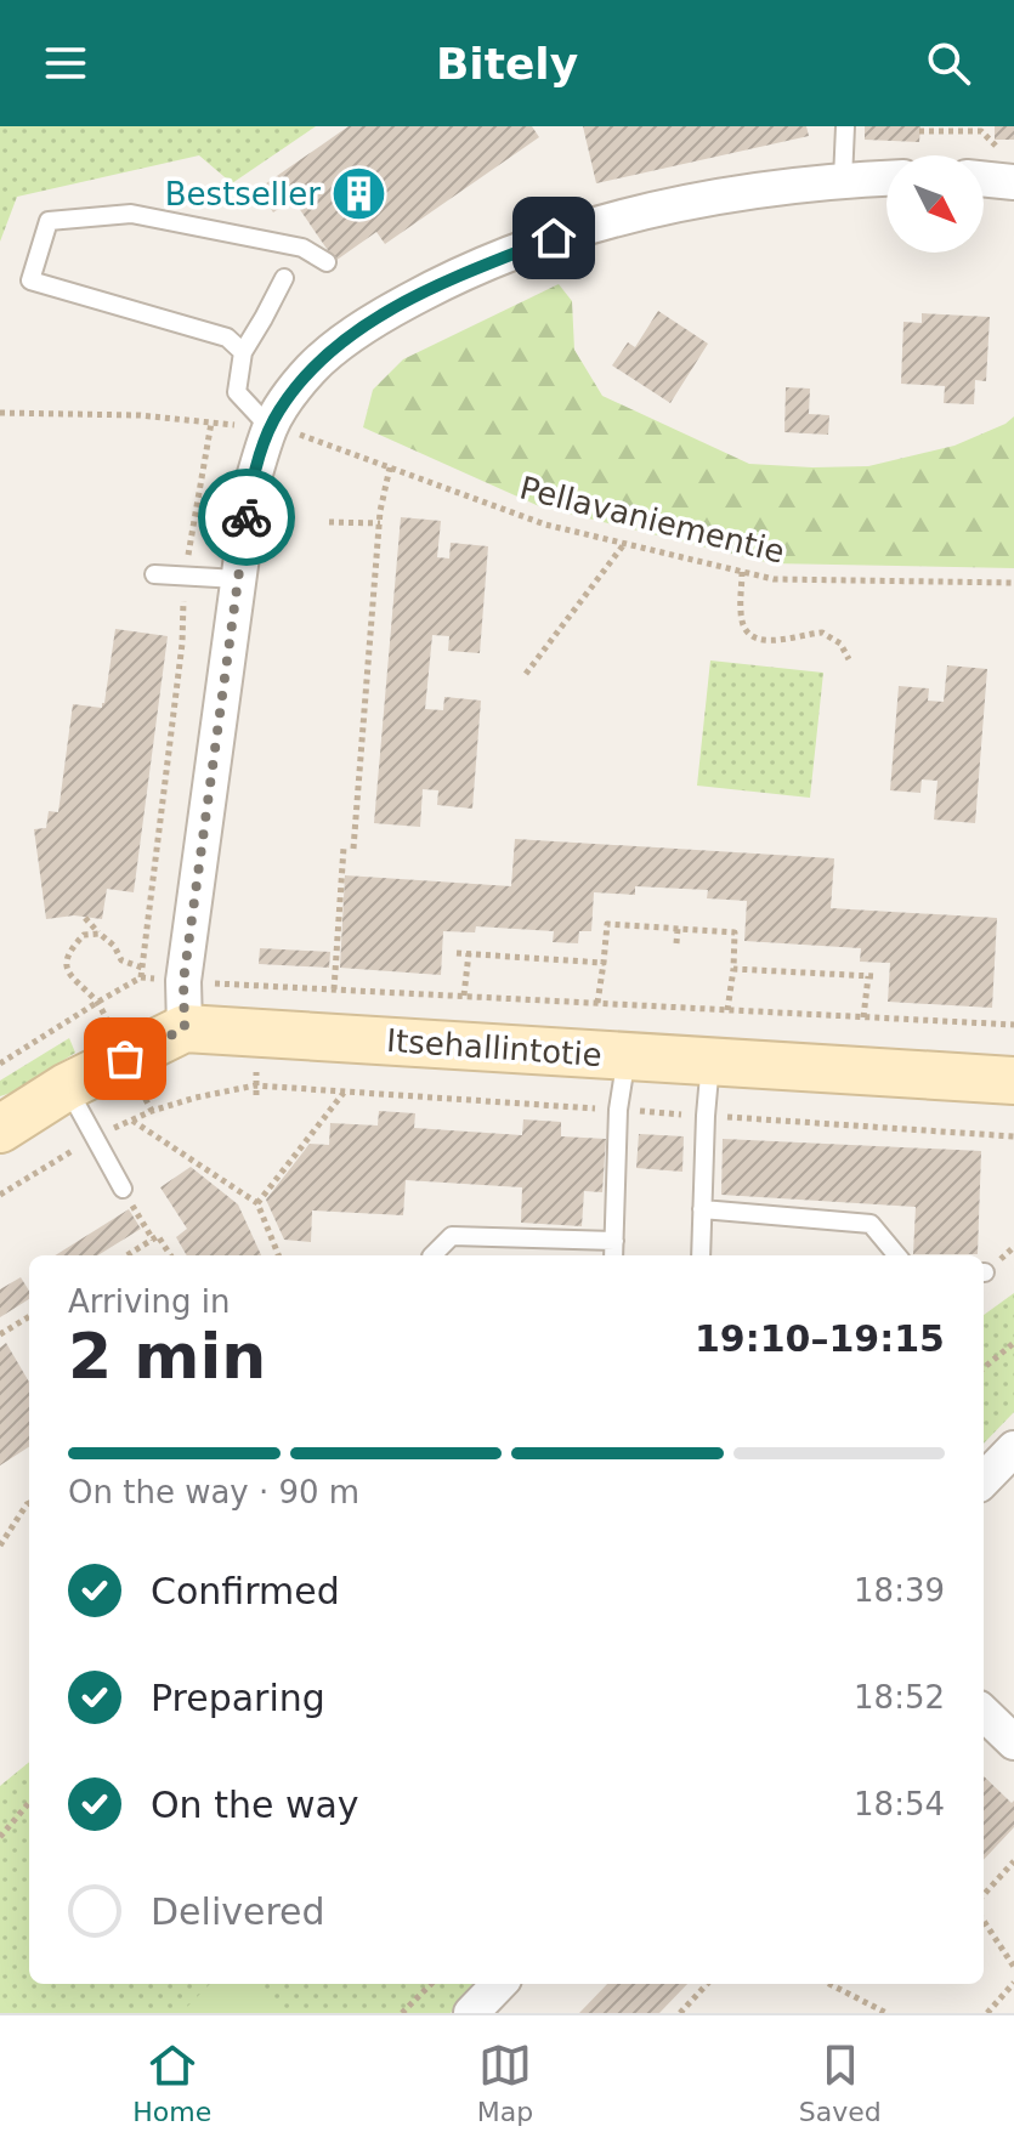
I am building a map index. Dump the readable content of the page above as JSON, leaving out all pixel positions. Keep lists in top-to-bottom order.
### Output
{
  "streets": {
    "main road": ["Itsehallintotie"],
    "path": ["Pellavaniementie"]
  },
  "places": {
    "building": ["Bestseller"]
  },
  "north": "bottom right",
  "page": {
    "header": "Bitely",
    "heading": ["2 min", "Arriving in", "19:10–19:15"],
    "bar": "On the way · 90 m",
    "list": [
      ["Confirmed", "18:39"],
      ["Preparing", "18:52"],
      ["On the way", "18:54"],
      "Delivered"
    ],
    "tabs": ["Home", "Map", "Saved"]
  }
}
